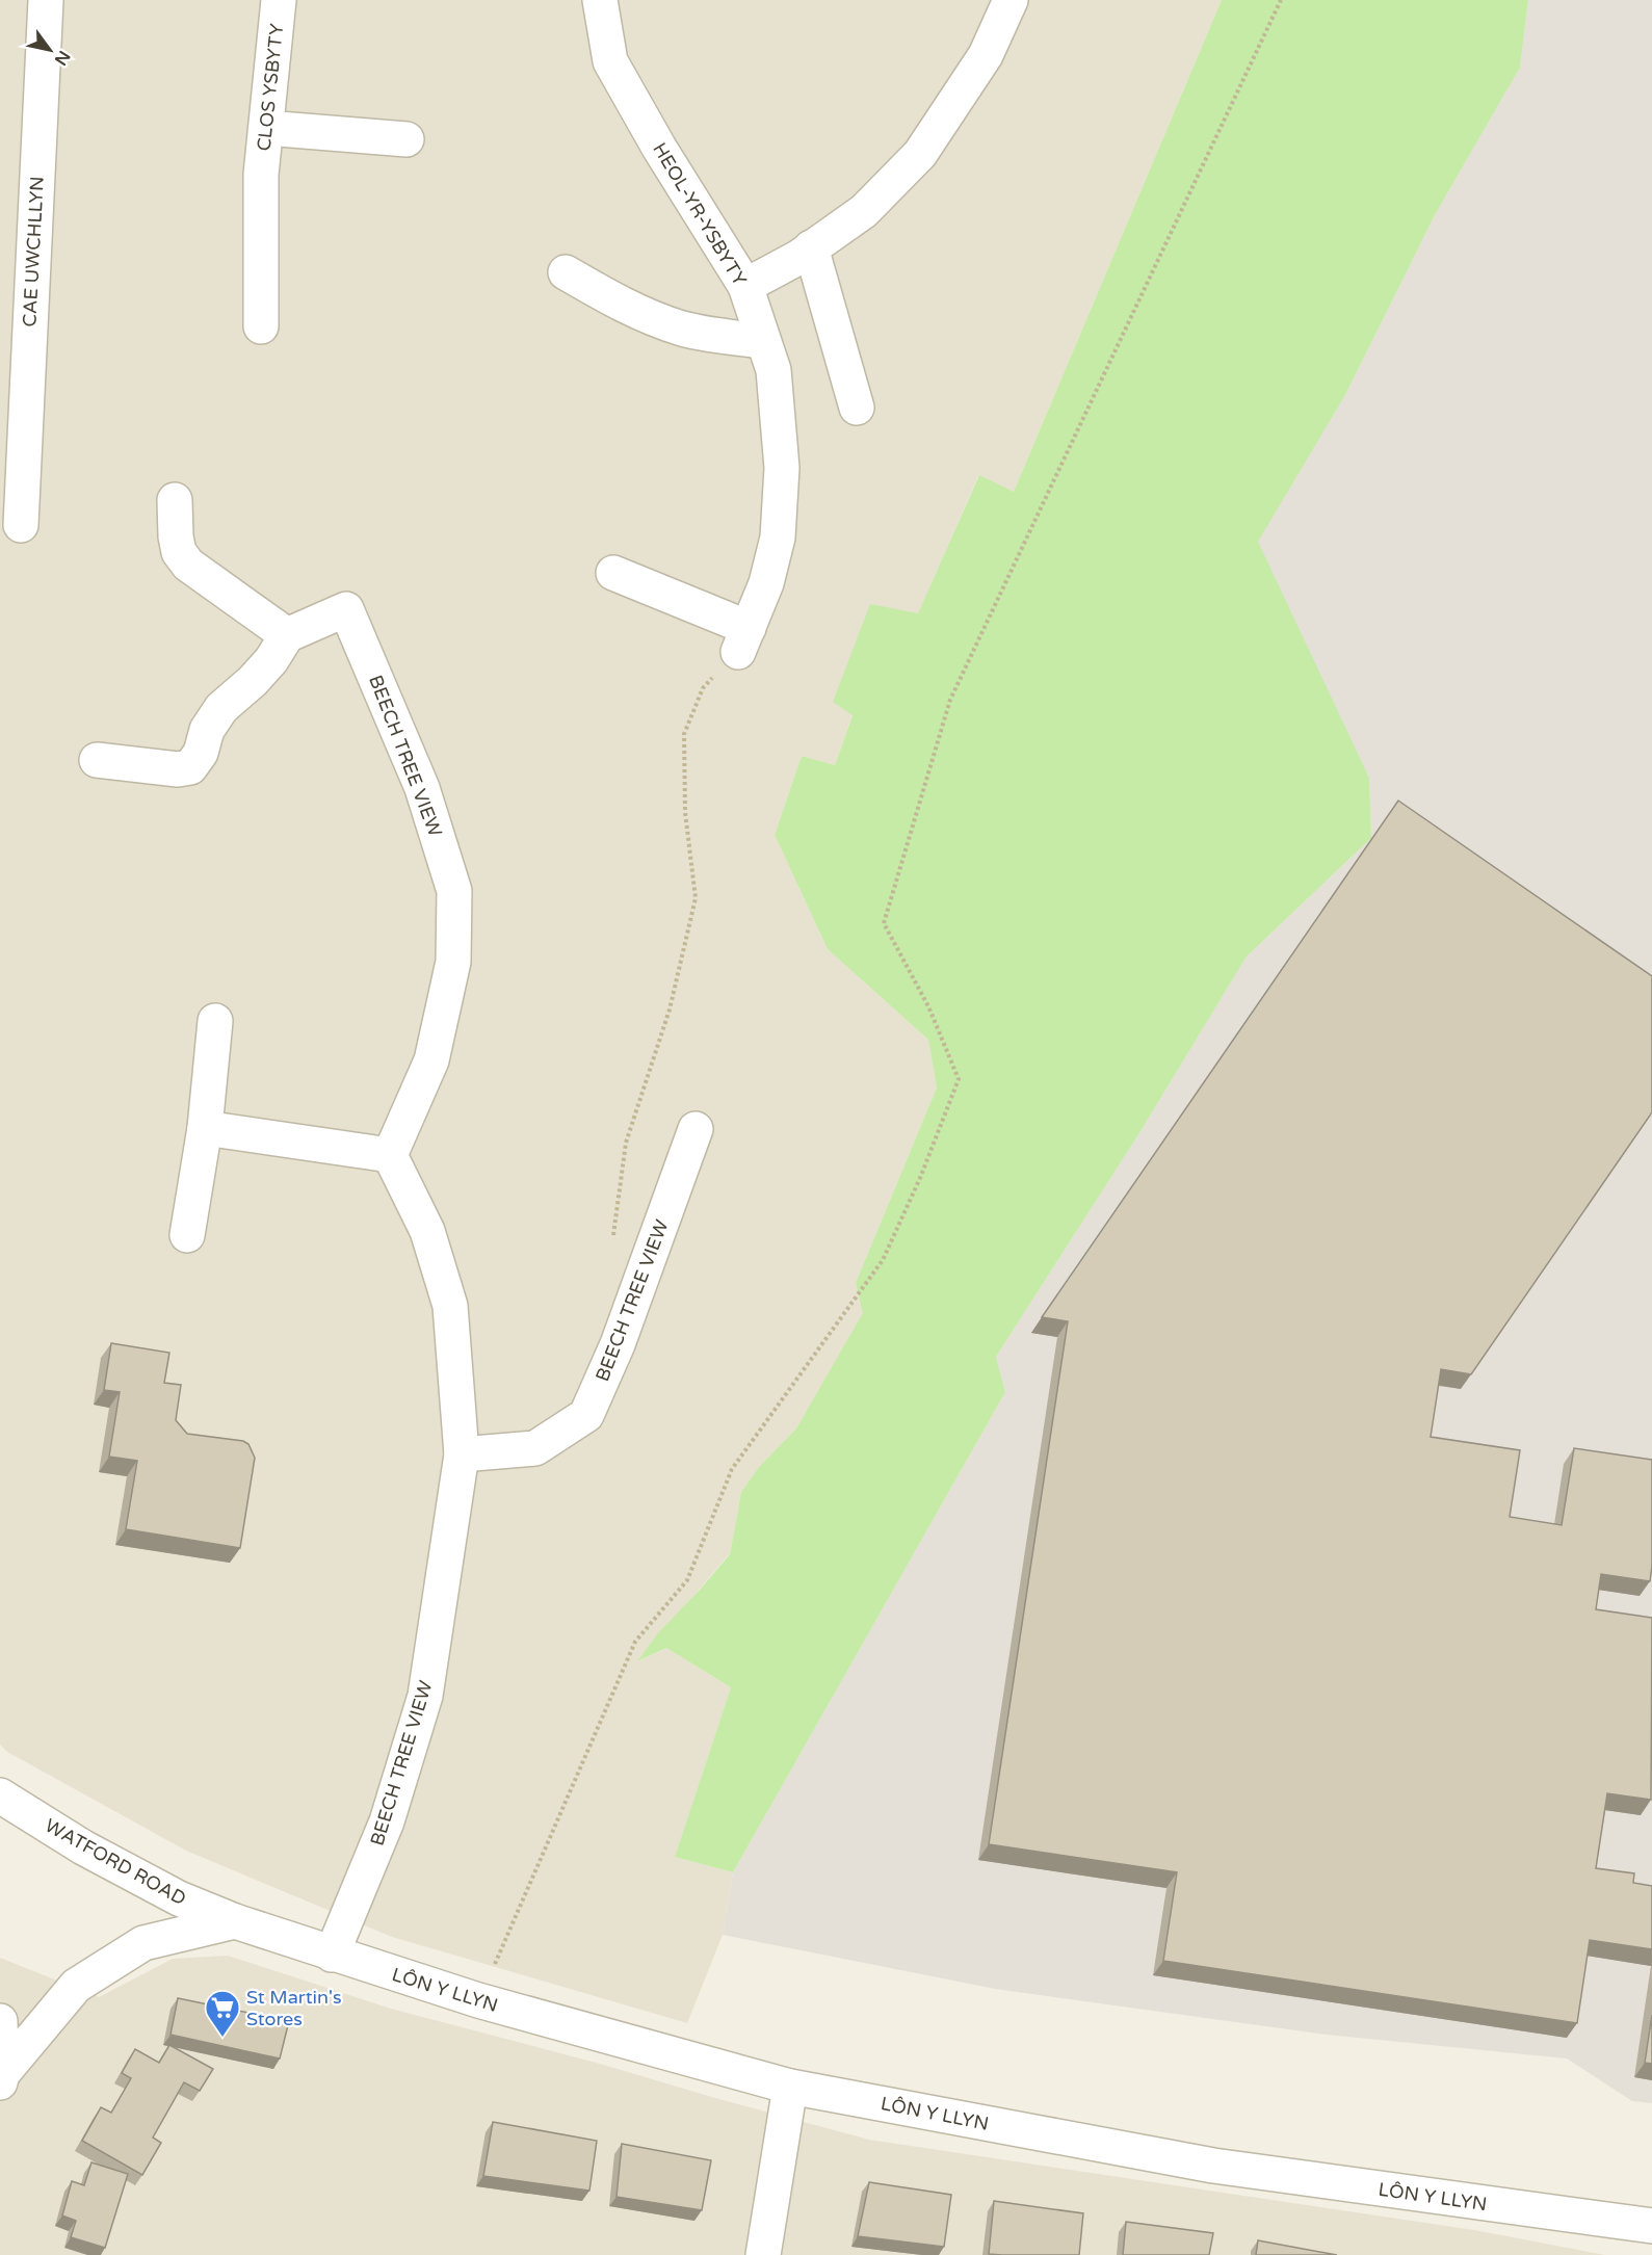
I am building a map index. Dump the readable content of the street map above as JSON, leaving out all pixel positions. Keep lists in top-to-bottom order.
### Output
{
  "streets": {
    "street": [
      "CLOS YSBYTY",
      "HEOL-YR-YSBYTY",
      "CAE UWCHLLYN",
      "BEECH TREE VIEW",
      "WATFORD ROAD",
      "LÔN Y LLYN"
    ]
  },
  "crossings": [
    ["BEECH TREE VIEW", "LÔN Y LLYN"],
    ["WATFORD ROAD", "LÔN Y LLYN"]
  ],
  "places": {
    "supermarket": ["St Martin's Stores"]
  },
  "north": "bottom right"
}
